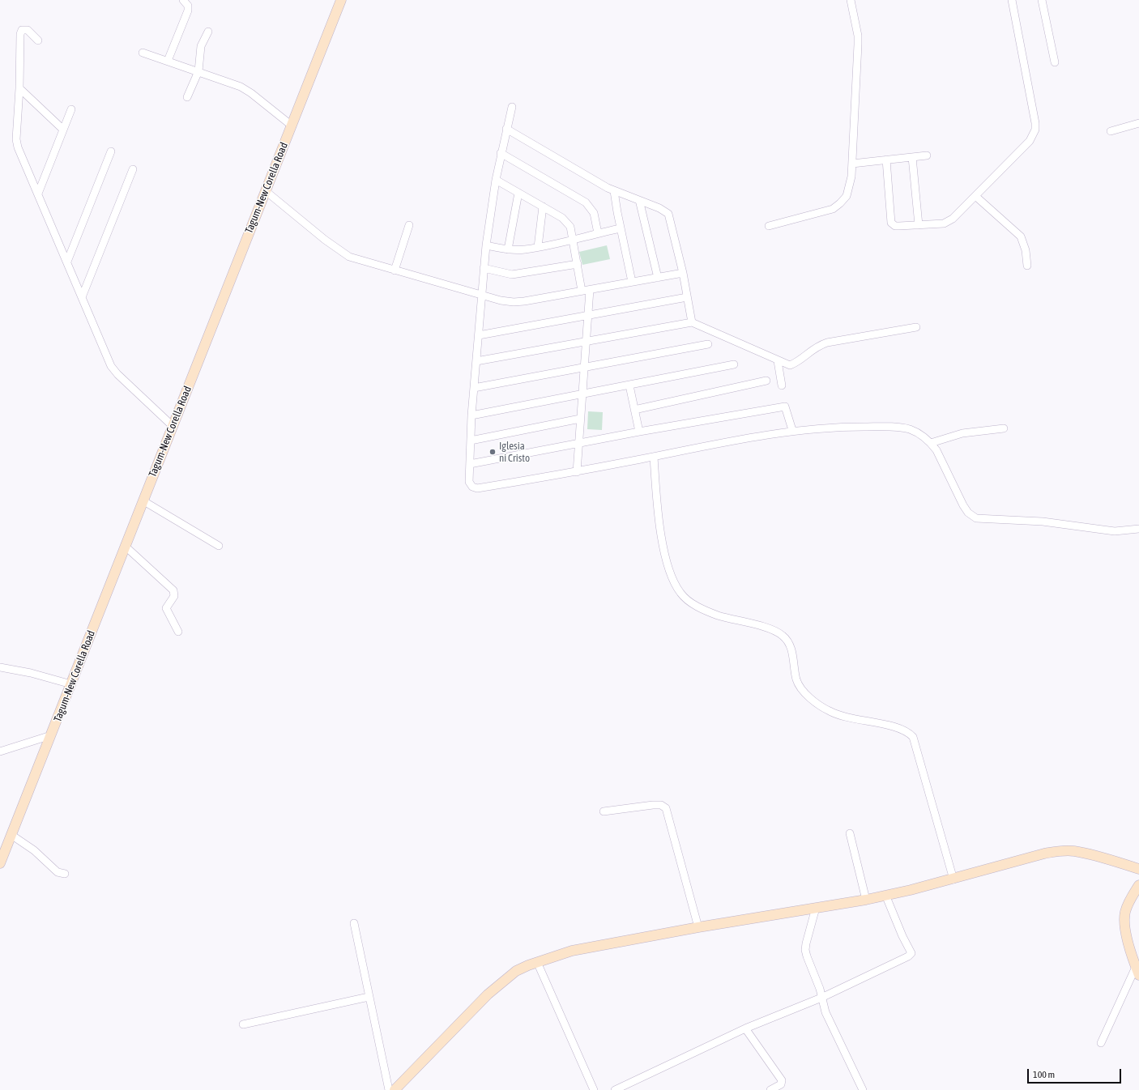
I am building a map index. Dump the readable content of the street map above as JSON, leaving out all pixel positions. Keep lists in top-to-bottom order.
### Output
{
  "streets": {
    "main road": ["Tagum-New Corella Road"]
  },
  "places": ["Iglesia ni Cristo"],
  "scale_bar": "100 m"
}
